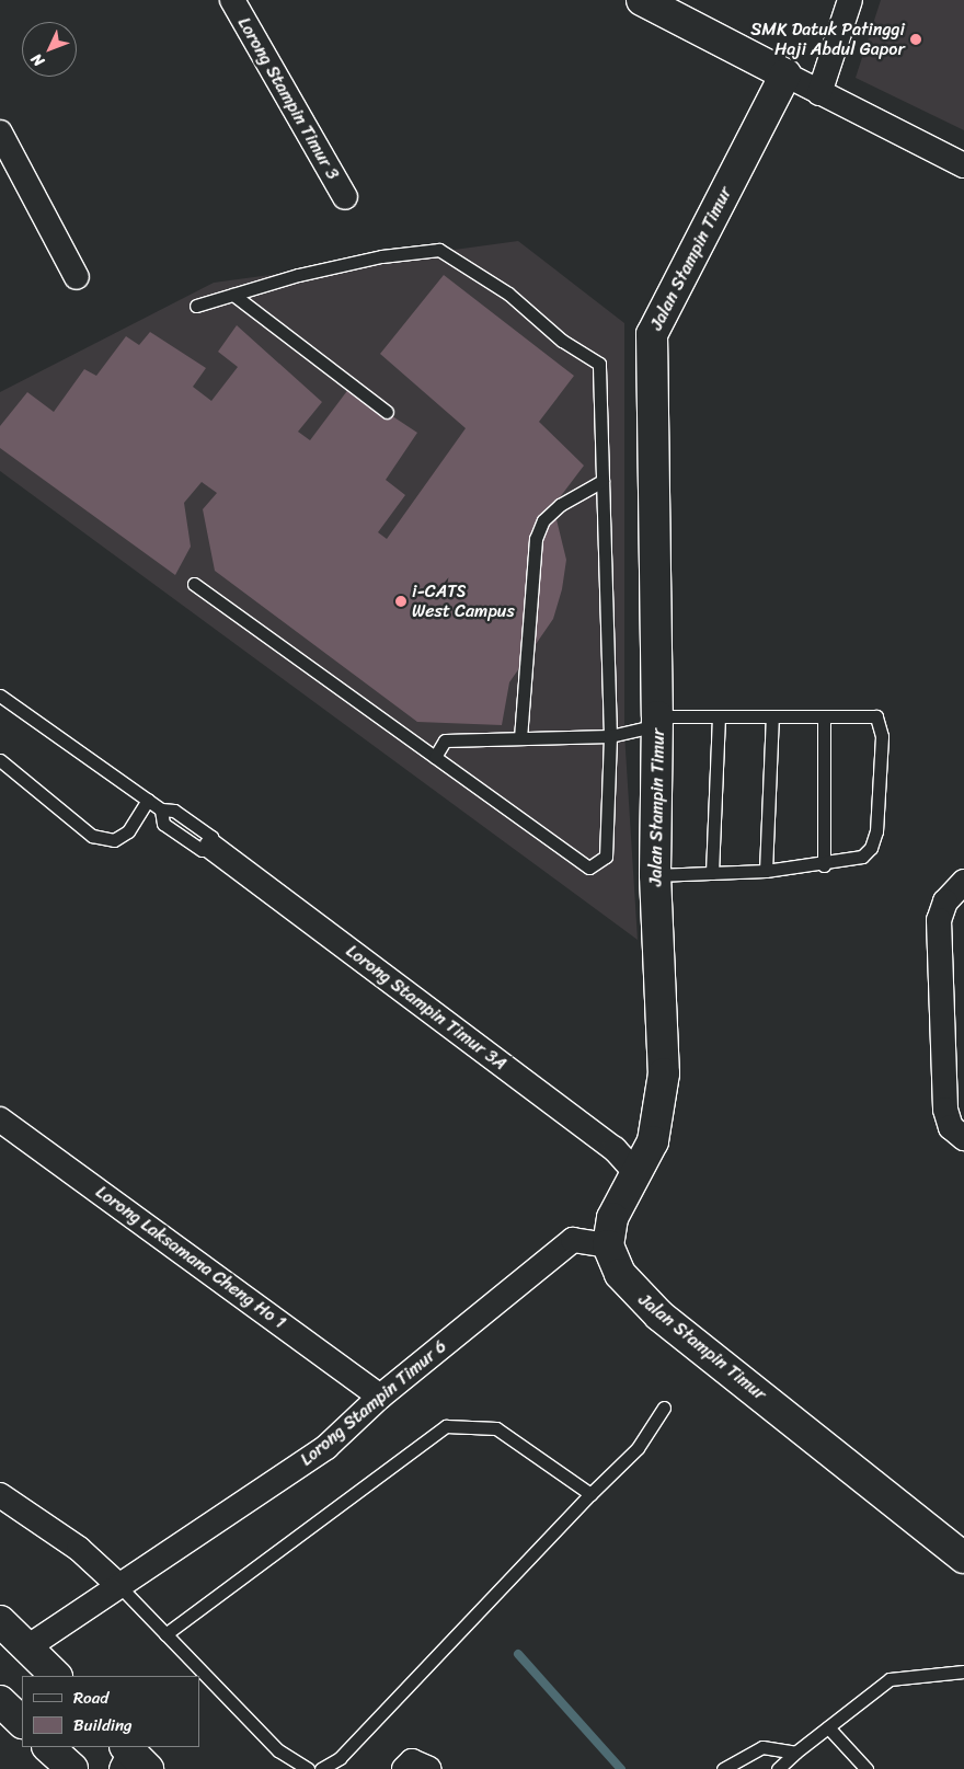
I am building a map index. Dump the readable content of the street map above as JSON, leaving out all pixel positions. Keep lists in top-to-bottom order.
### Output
{
  "streets": {
    "street": [
      "Lorong Stampin Timur 3",
      "Jalan Stampin Timur",
      "Lorong Stampin Timur 3A",
      "Lorong Laksamana Cheng Ho 1",
      "Lorong Stampin Timur 6"
    ]
  },
  "crossings": [
    ["Jalan Stampin Timur", "Lorong Stampin Timur 3A"],
    ["Jalan Stampin Timur", "Lorong Stampin Timur 6"],
    ["Lorong Laksamana Cheng Ho 1", "Lorong Stampin Timur 6"]
  ],
  "places": ["SMK Datuk Patinggi Haji Abdul Gapor", "i-CATS West Campus"],
  "legend": ["Road", "Building"],
  "north": "bottom left"
}
